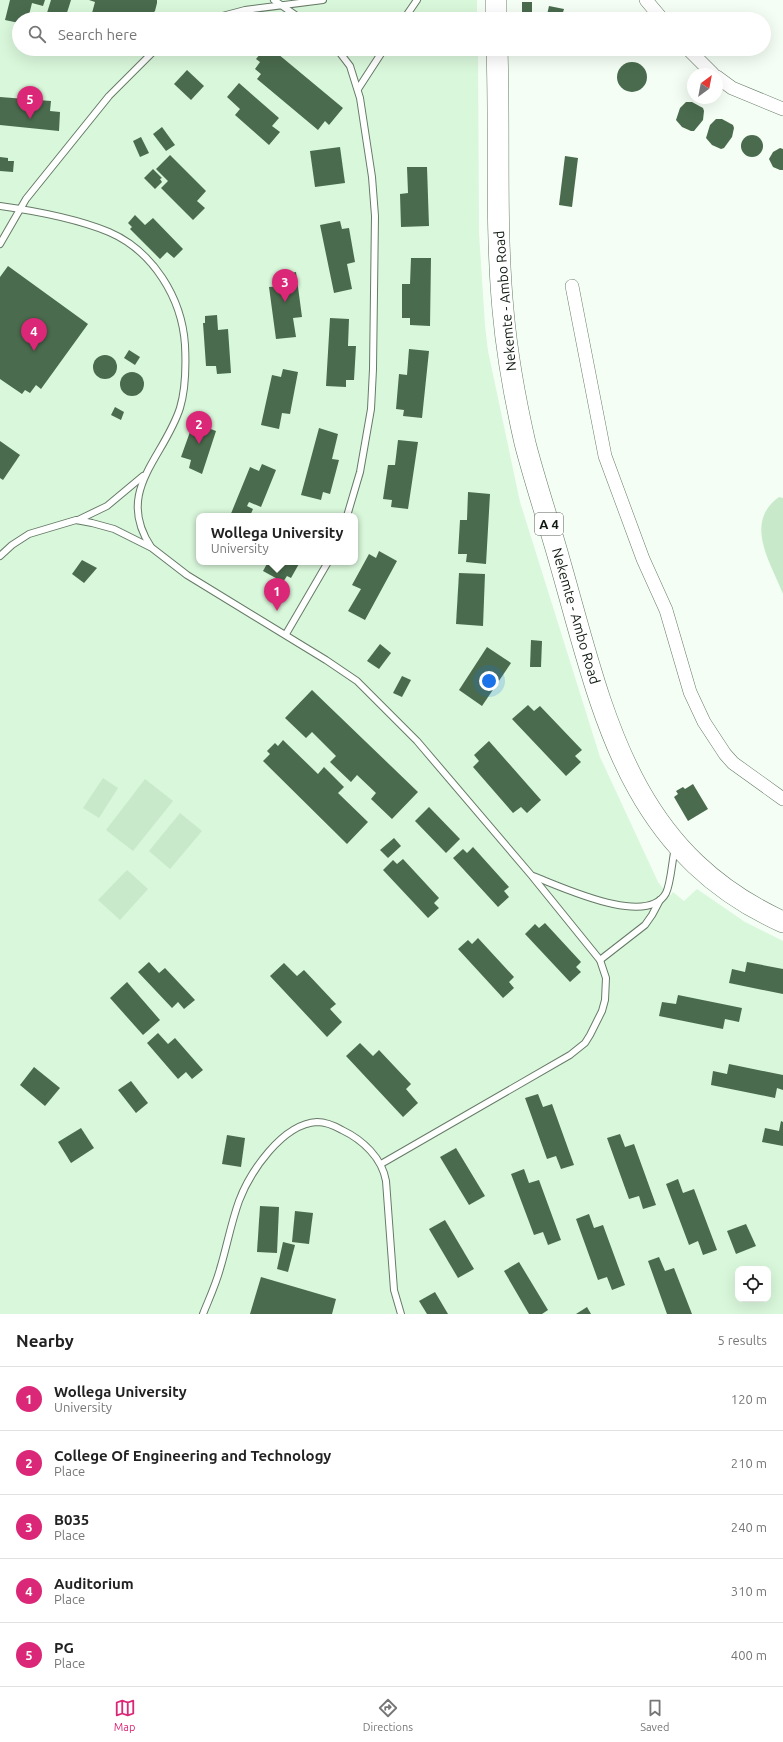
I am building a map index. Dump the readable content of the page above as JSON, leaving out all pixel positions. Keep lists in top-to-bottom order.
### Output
{
  "streets": {
    "highway": ["Nekemte - Ambo Road", "A 4"]
  },
  "north": "top right",
  "page": {
    "search": "Search here",
    "pins": [
      "5",
      "3",
      "4",
      "2",
      "1"
    ],
    "popup": ["Wollega University", "University"],
    "heading": ["Nearby", "5 results"],
    "list": [
      {
        "mark": "1",
        "name": "Wollega University",
        "note": "University",
        "value": "120 m"
      },
      {
        "mark": "2",
        "name": "College Of Engineering and Technology",
        "note": "Place",
        "value": "210 m"
      },
      {
        "mark": "3",
        "name": "B035",
        "note": "Place",
        "value": "240 m"
      },
      {
        "mark": "4",
        "name": "Auditorium",
        "note": "Place",
        "value": "310 m"
      },
      {
        "mark": "5",
        "name": "PG",
        "note": "Place",
        "value": "400 m"
      }
    ],
    "nav": ["Map", "Directions", "Saved"]
  }
}
